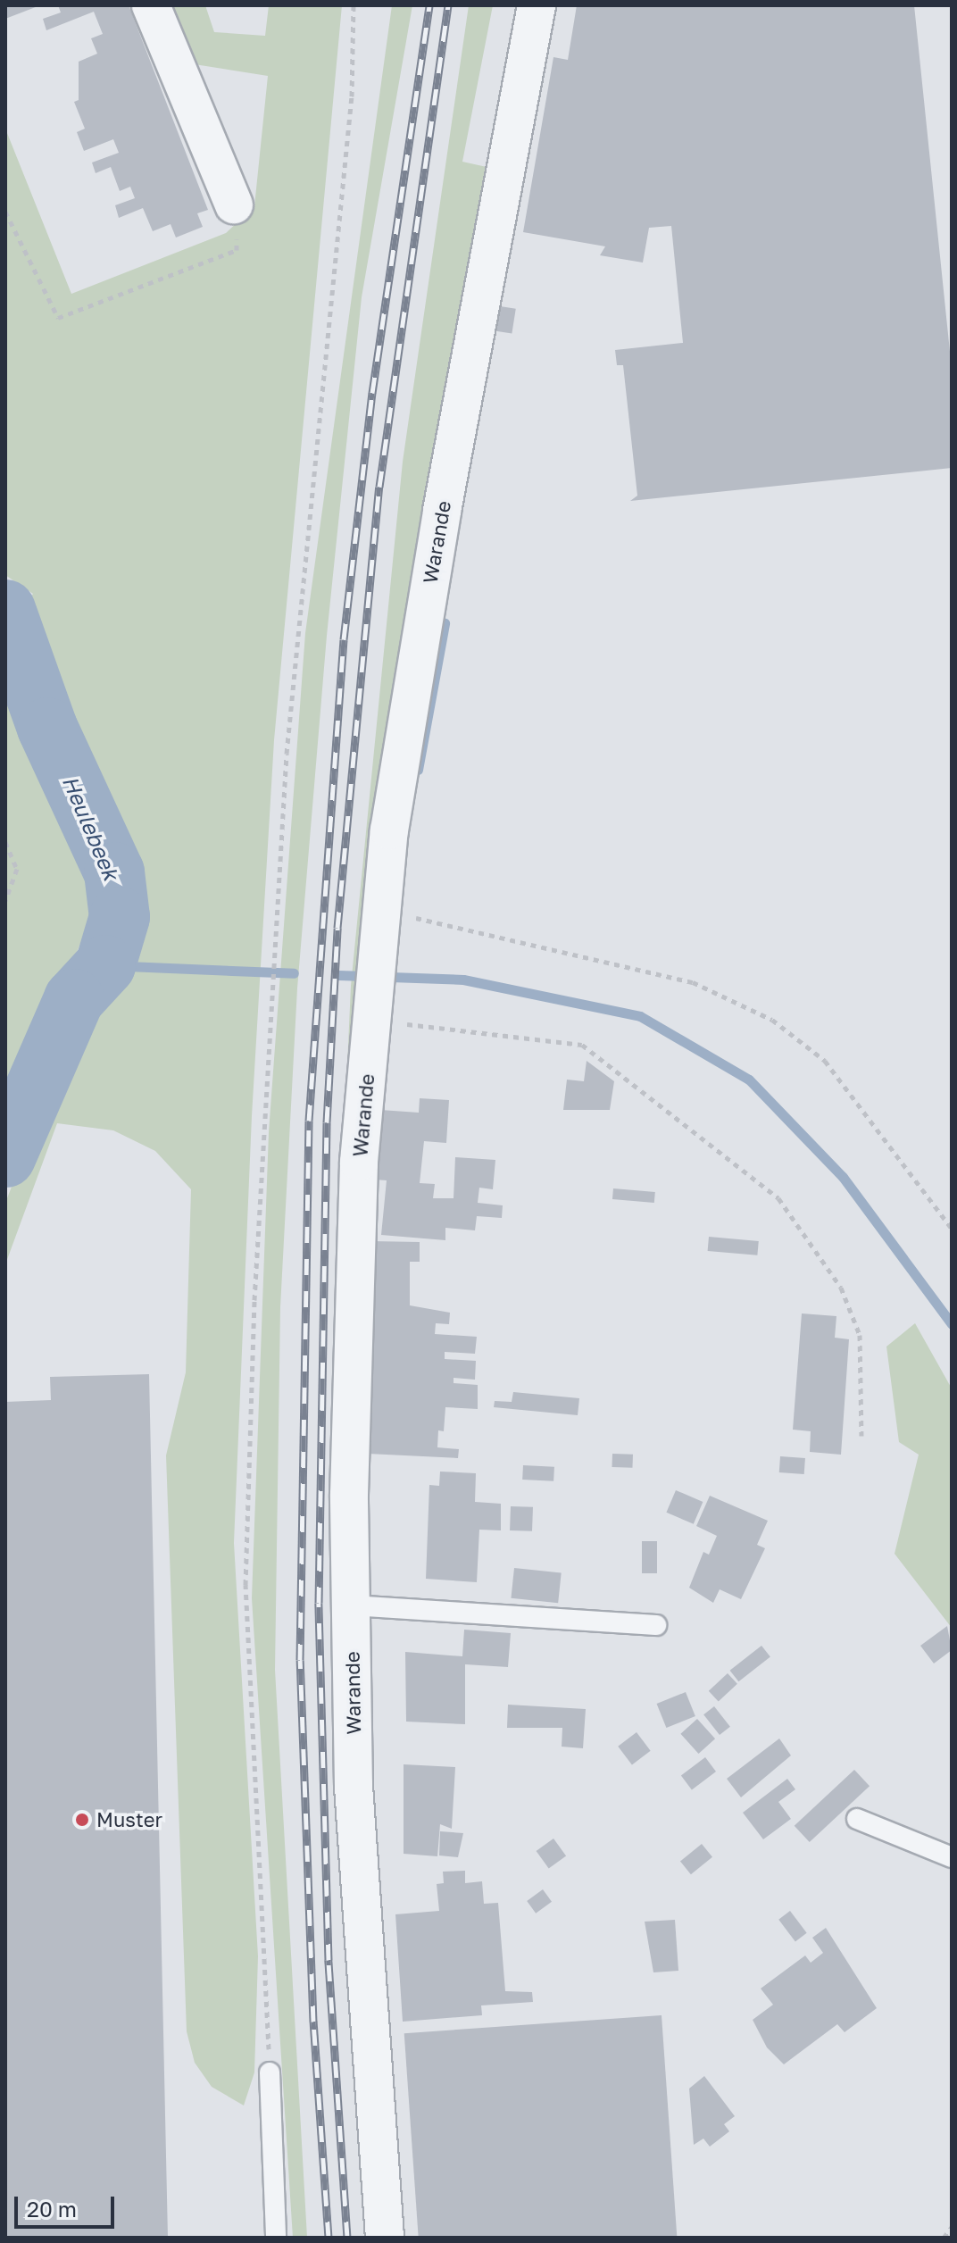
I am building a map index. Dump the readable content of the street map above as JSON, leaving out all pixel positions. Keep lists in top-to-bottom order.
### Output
{
  "streets": {
    "street": ["Warande"]
  },
  "water": ["Heulebeek"],
  "places": ["Muster"],
  "scale_bar": "20 m"
}
